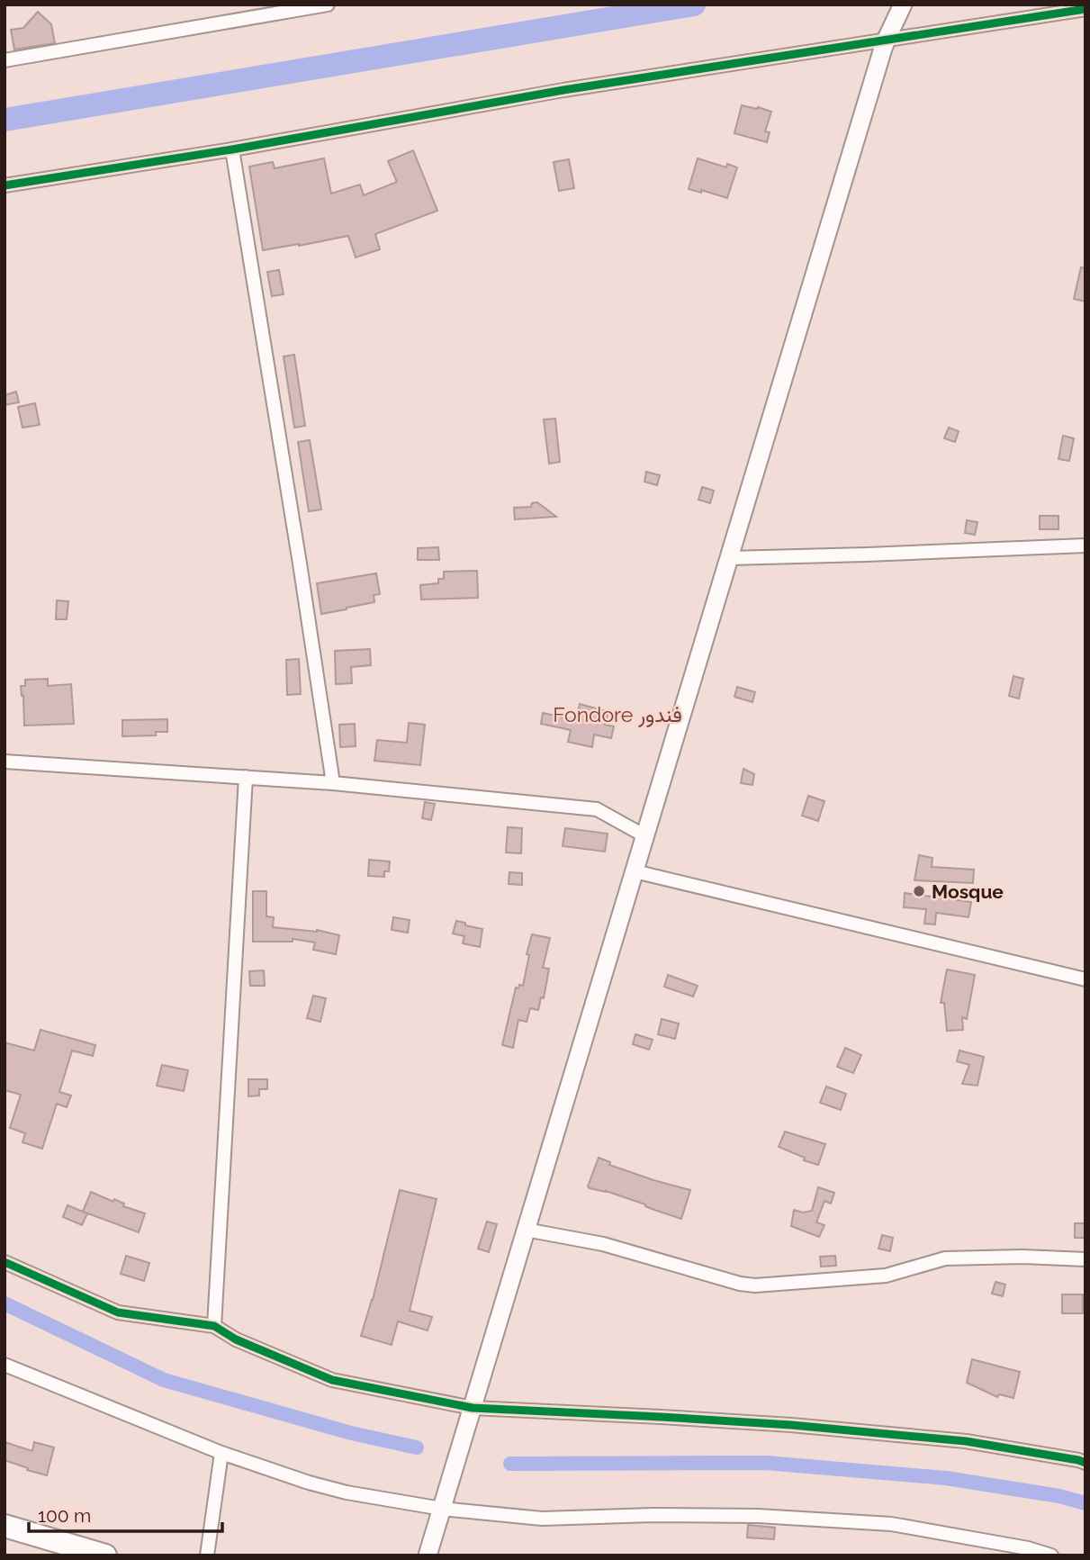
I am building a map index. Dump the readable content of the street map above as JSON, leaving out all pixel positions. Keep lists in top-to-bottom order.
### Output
{
  "districts": ["Fondore فندور"],
  "places": ["Mosque"],
  "scale_bar": "100 m"
}
